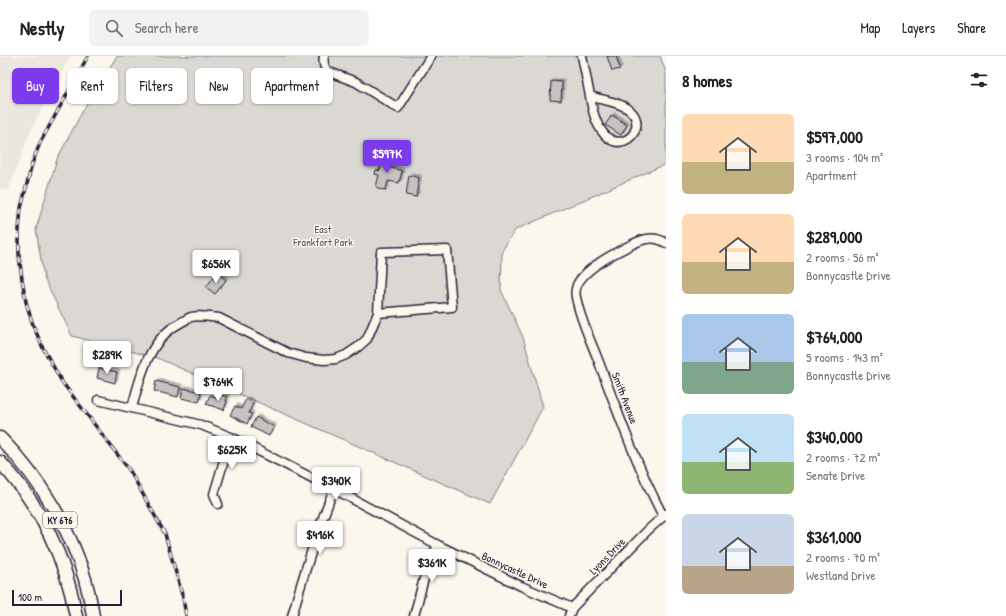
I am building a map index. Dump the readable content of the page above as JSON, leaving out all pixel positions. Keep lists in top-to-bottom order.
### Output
{
  "streets": {
    "main road": ["KY 676"],
    "street": ["Smith Avenue", "Lyons Drive", "Bonnycastle Drive"]
  },
  "crossings": [
    ["Smith Avenue", "Lyons Drive"],
    ["Lyons Drive", "Bonnycastle Drive"]
  ],
  "parks": ["East Frankfort Park"],
  "scale_bar": "100 m",
  "page": {
    "header": "Nestly",
    "search": "Search here",
    "nav": ["Map", "Layers", "Share"],
    "heading": "8 homes",
    "chip": [
      "Buy",
      "Rent",
      "Filters",
      "New",
      "Apartment"
    ],
    "list": [
      {
        "name": "$597,000",
        "note": "3 rooms · 104 m² · Apartment"
      },
      {
        "name": "$289,000",
        "note": "2 rooms · 56 m² · Bonnycastle Drive"
      },
      {
        "name": "$764,000",
        "note": "5 rooms · 143 m² · Bonnycastle Drive"
      },
      {
        "name": "$340,000",
        "note": "2 rooms · 72 m² · Senate Drive"
      },
      {
        "name": "$361,000",
        "note": "2 rooms · 70 m² · Westland Drive"
      }
    ],
    "price": [
      "$597K",
      "$656K",
      "$289K",
      "$764K",
      "$625K",
      "$340K",
      "$416K",
      "$361K"
    ],
    "scale": "100 m"
  }
}
